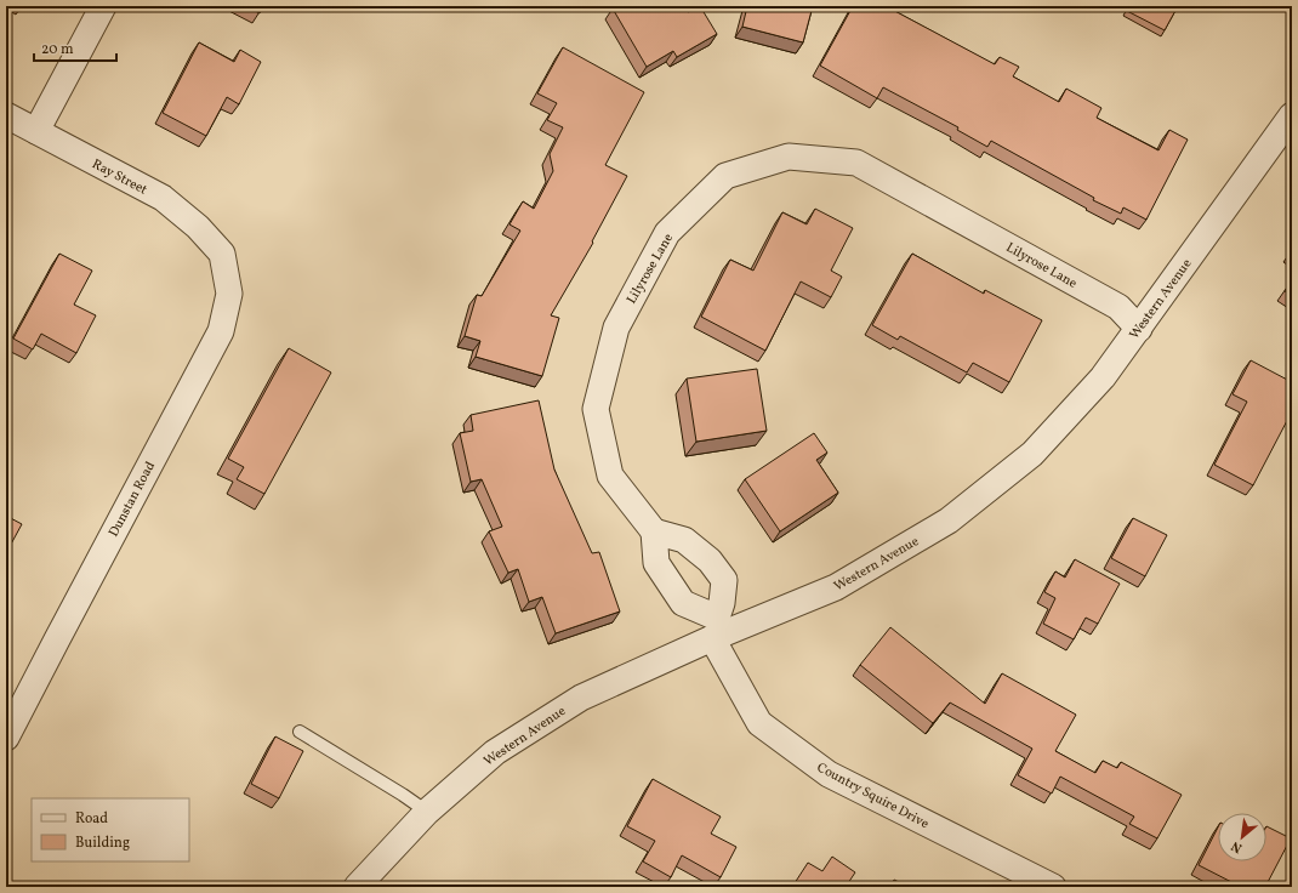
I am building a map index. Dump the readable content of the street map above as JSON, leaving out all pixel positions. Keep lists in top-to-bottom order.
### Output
{
  "streets": {
    "street": [
      "Ray Street",
      "Lilyrose Lane",
      "Western Avenue",
      "Dunstan Road",
      "Country Squire Drive"
    ]
  },
  "crossings": [
    ["Ray Street", "Dunstan Road"],
    ["Lilyrose Lane", "Western Avenue"],
    ["Western Avenue", "Country Squire Drive"]
  ],
  "legend": ["Road", "Building"],
  "scale_bar": "20 m",
  "north": "bottom left"
}
